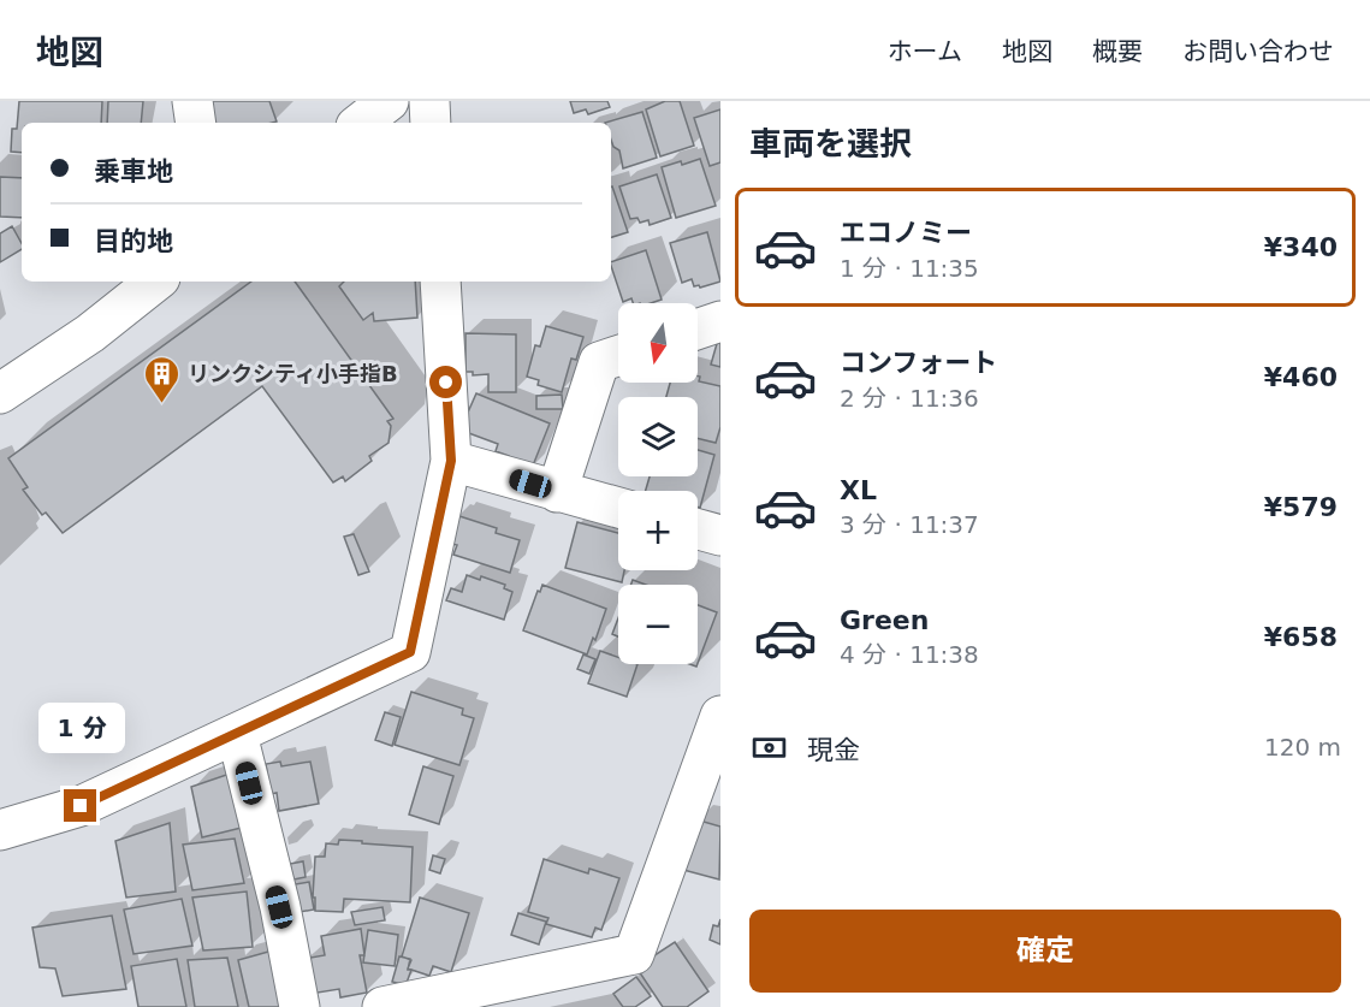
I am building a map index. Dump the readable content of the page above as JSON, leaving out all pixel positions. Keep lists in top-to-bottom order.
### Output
{
  "places": {
    "building": ["リンクシティ小手指B"]
  },
  "north": "bottom",
  "page": {
    "header": "地図",
    "nav": [
      "ホーム",
      "地図",
      "概要",
      "お問い合わせ"
    ],
    "heading": "車両を選択",
    "banner": ["乗車地", "目的地"],
    "list": [
      {
        "name": "エコノミー",
        "note": "1 分 · 11:35",
        "value": "¥340"
      },
      {
        "name": "コンフォート",
        "note": "2 分 · 11:36",
        "value": "¥460"
      },
      {
        "name": "XL",
        "note": "3 分 · 11:37",
        "value": "¥579"
      },
      {
        "name": "Green",
        "note": "4 分 · 11:38",
        "value": "¥658"
      }
    ],
    "map_buttons": ["+", "−"],
    "bubble": "1 分",
    "pay": ["現金", "120 m"],
    "buttons": "確定"
  }
}
